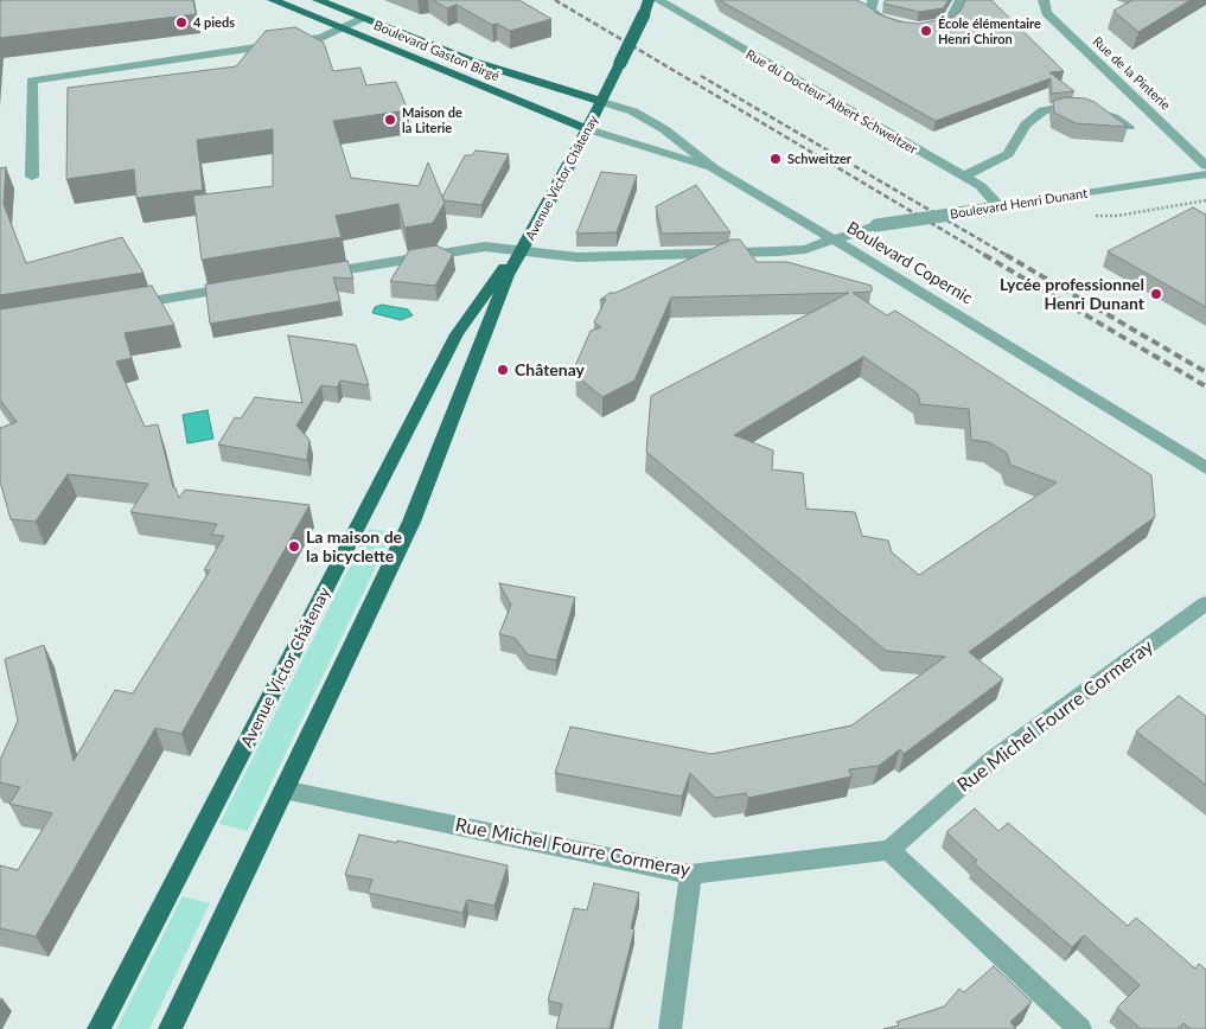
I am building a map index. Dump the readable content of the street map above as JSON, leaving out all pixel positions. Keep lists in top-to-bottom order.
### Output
{
  "streets": {
    "main road": ["Boulevard Gaston Birgé", "Avenue Victor Châtenay"],
    "street": [
      "Rue de la Pinterie",
      "Rue du Docteur Albert Schweitzer",
      "Boulevard Henri Dunant",
      "Boulevard Copernic",
      "Rue Michel Fourre Cormeray"
    ]
  },
  "crossings": [
    ["Boulevard Gaston Birgé", "Avenue Victor Châtenay"],
    ["Boulevard Gaston Birgé", "Boulevard Copernic"],
    ["Rue du Docteur Albert Schweitzer", "Boulevard Henri Dunant"],
    ["Avenue Victor Châtenay", "Boulevard Henri Dunant"],
    ["Avenue Victor Châtenay", "Boulevard Copernic"],
    ["Avenue Victor Châtenay", "Rue Michel Fourre Cormeray"],
    ["Boulevard Henri Dunant", "Boulevard Copernic"]
  ],
  "places": [
    "4 pieds",
    "École élémentaire Henri Chiron",
    "Maison de la Literie",
    "Schweitzer",
    "Lycée professionnel Henri Dunant",
    "Châtenay",
    "La maison de la bicyclette"
  ]
}
